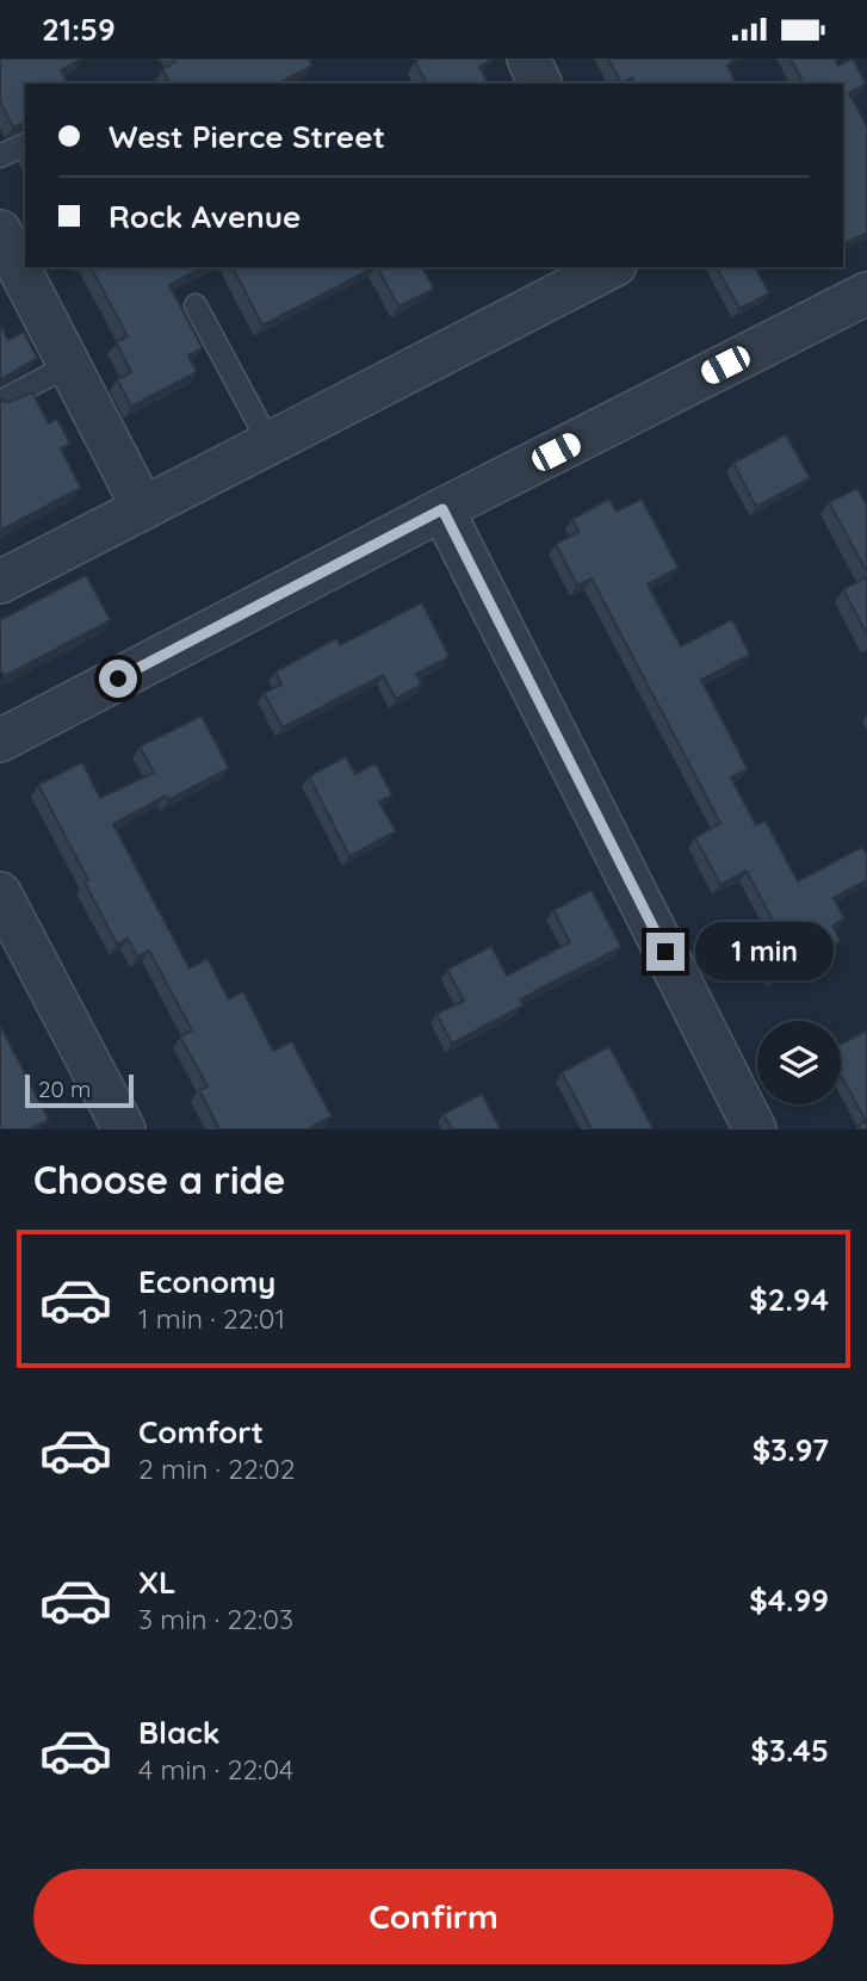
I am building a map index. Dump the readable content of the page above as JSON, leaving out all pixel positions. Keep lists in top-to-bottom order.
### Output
{
  "scale_bar": "20 m",
  "page": {
    "status": "21:59",
    "banner": ["West Pierce Street", "Rock Avenue"],
    "bubble": "1 min",
    "scale": "20 m",
    "heading": "Choose a ride",
    "list": [
      {
        "name": "Economy",
        "note": "1 min · 22:01",
        "value": "$2.94"
      },
      {
        "name": "Comfort",
        "note": "2 min · 22:02",
        "value": "$3.97"
      },
      {
        "name": "XL",
        "note": "3 min · 22:03",
        "value": "$4.99"
      },
      {
        "name": "Black",
        "note": "4 min · 22:04",
        "value": "$3.45"
      }
    ],
    "buttons": "Confirm"
  }
}
